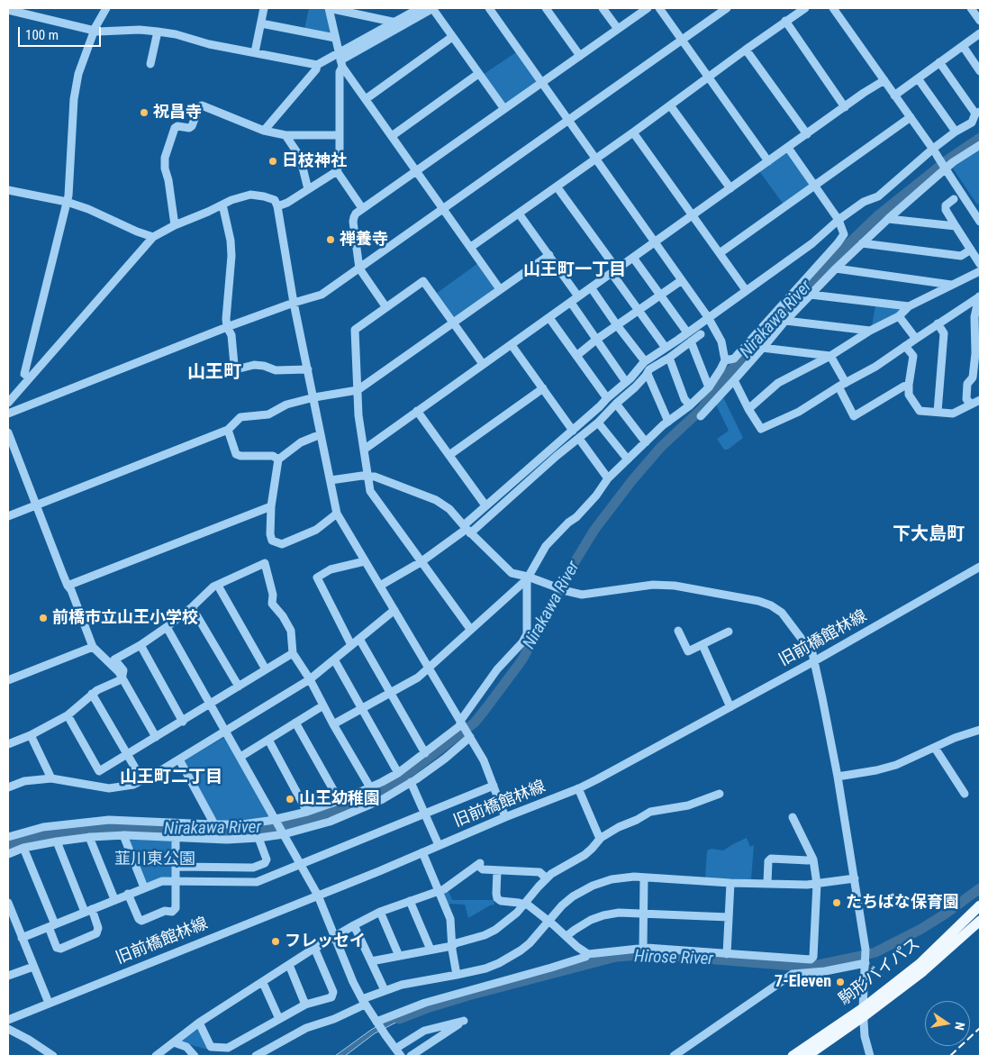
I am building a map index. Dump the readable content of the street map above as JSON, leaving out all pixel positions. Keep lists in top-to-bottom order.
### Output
{
  "streets": {
    "main road": ["駒形バイパス"],
    "street": ["旧前橋館林線"]
  },
  "districts": [
    "山王町一丁目",
    "山王町",
    "下大島町",
    "山王町二丁目"
  ],
  "water": ["Nirakawa River", "Hirose River"],
  "parks": ["韮川東公園"],
  "places": [
    "祝昌寺",
    "日枝神社",
    "禅養寺",
    "前橋市立山王小学校",
    "山王幼稚園",
    "たちばな保育園",
    "フレッセイ",
    "7-Eleven"
  ],
  "scale_bar": "100 m",
  "north": "right"
}
